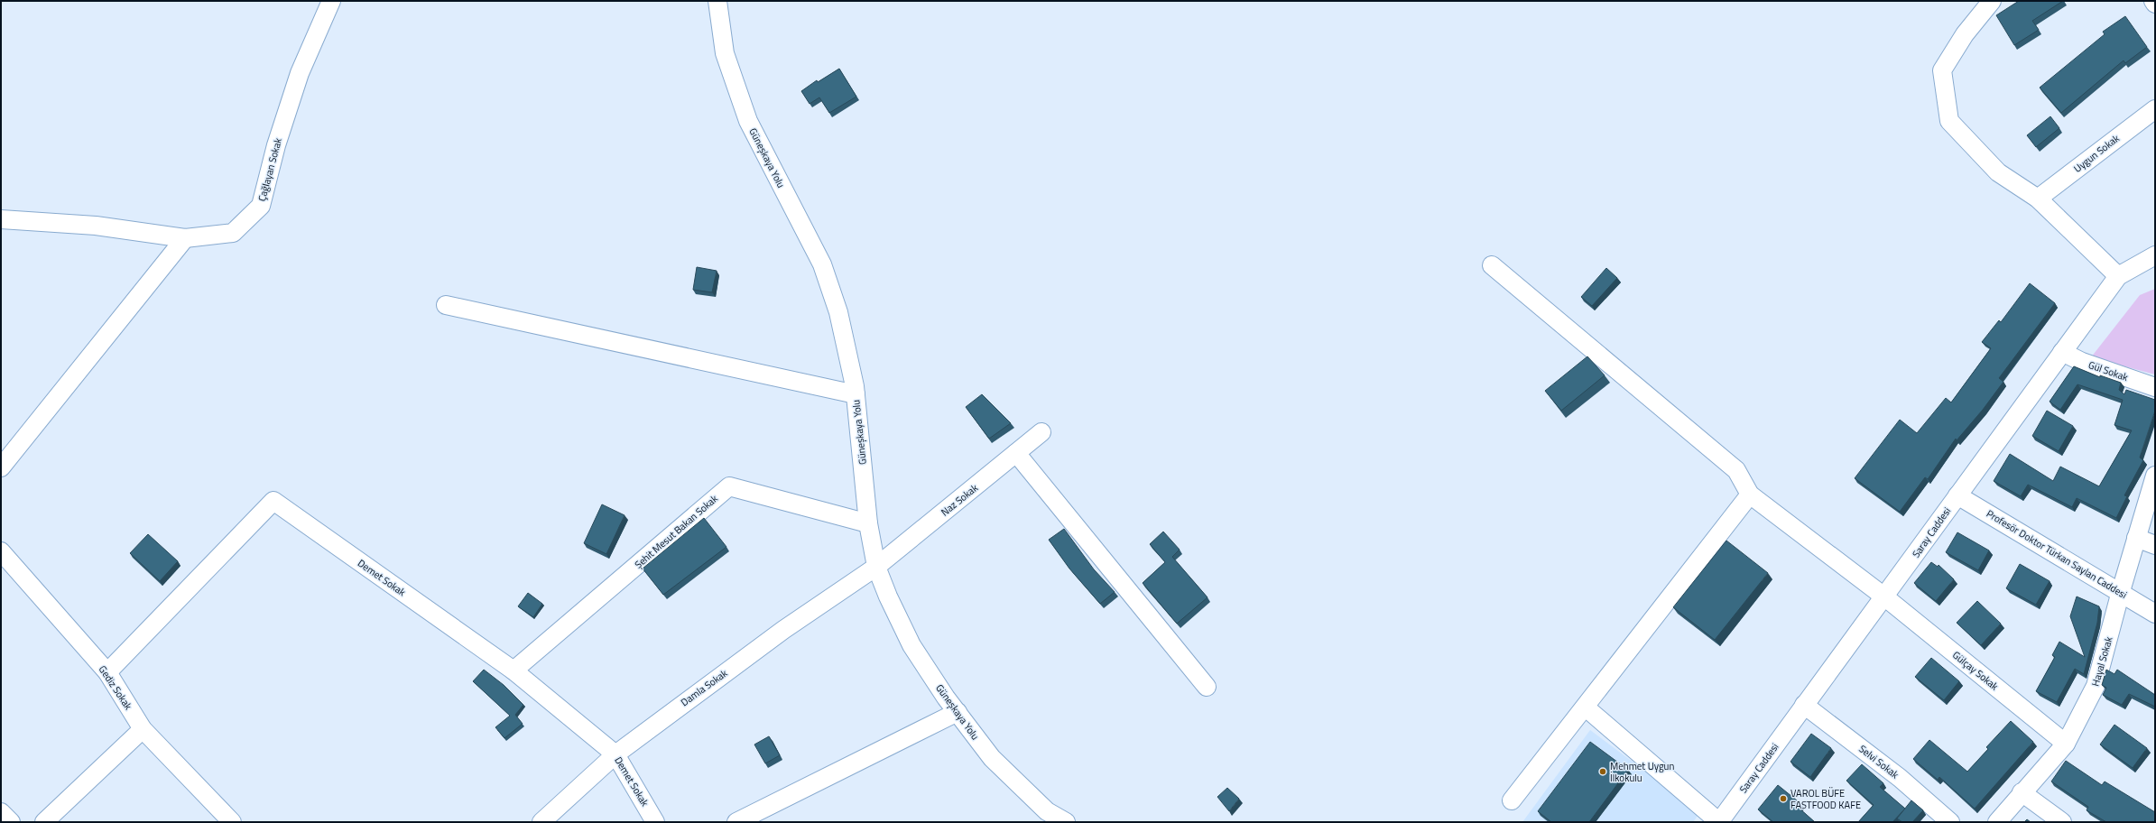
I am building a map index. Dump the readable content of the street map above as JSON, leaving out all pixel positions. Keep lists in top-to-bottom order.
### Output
{
  "streets": {
    "street": [
      "Uygun Sokak",
      "Güneşkaya Yolu",
      "Çağlayan Sokak",
      "Gül Sokak",
      "Naz Sokak",
      "Şehit Mesut Bakan Sokak",
      "Saray Caddesi",
      "Profesör Doktor Türkan Saylan Caddesi",
      "Demet Sokak",
      "Hayal Sokak",
      "Gülçay Sokak",
      "Gediz Sokak",
      "Damla Sokak",
      "Selvi Sokak"
    ]
  },
  "crossings": [
    ["Güneşkaya Yolu", "Naz Sokak"],
    ["Güneşkaya Yolu", "Şehit Mesut Bakan Sokak"],
    ["Güneşkaya Yolu", "Damla Sokak"],
    ["Gül Sokak", "Saray Caddesi"],
    ["Naz Sokak", "Damla Sokak"],
    ["Şehit Mesut Bakan Sokak", "Demet Sokak"],
    ["Saray Caddesi", "Profesör Doktor Türkan Saylan Caddesi"],
    ["Saray Caddesi", "Gülçay Sokak"],
    ["Saray Caddesi", "Selvi Sokak"],
    ["Profesör Doktor Türkan Saylan Caddesi", "Hayal Sokak"],
    ["Demet Sokak", "Gediz Sokak"],
    ["Demet Sokak", "Damla Sokak"],
    ["Hayal Sokak", "Gülçay Sokak"]
  ],
  "places": ["Mehmet Uygun İlkokulu", "VAROL BÜFE FASTFOOD KAFE"]
}
